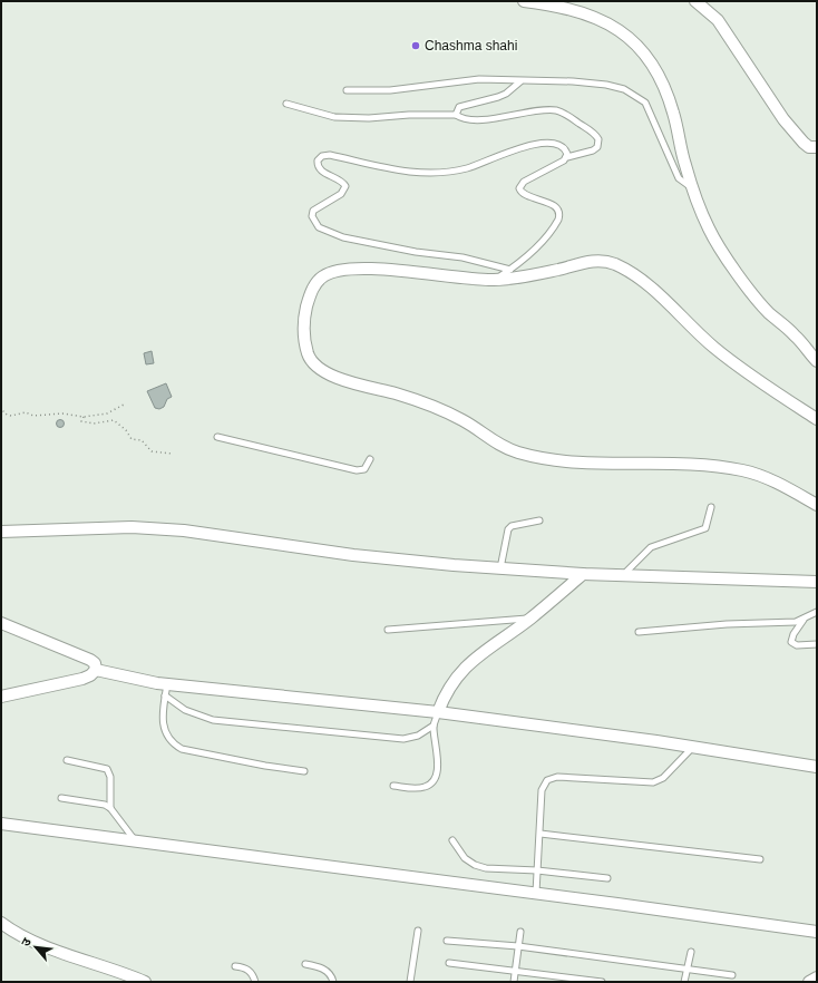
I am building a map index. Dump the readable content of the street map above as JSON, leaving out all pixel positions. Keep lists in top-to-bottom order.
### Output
{
  "places": ["Chashma shahi"],
  "north": "top left"
}
